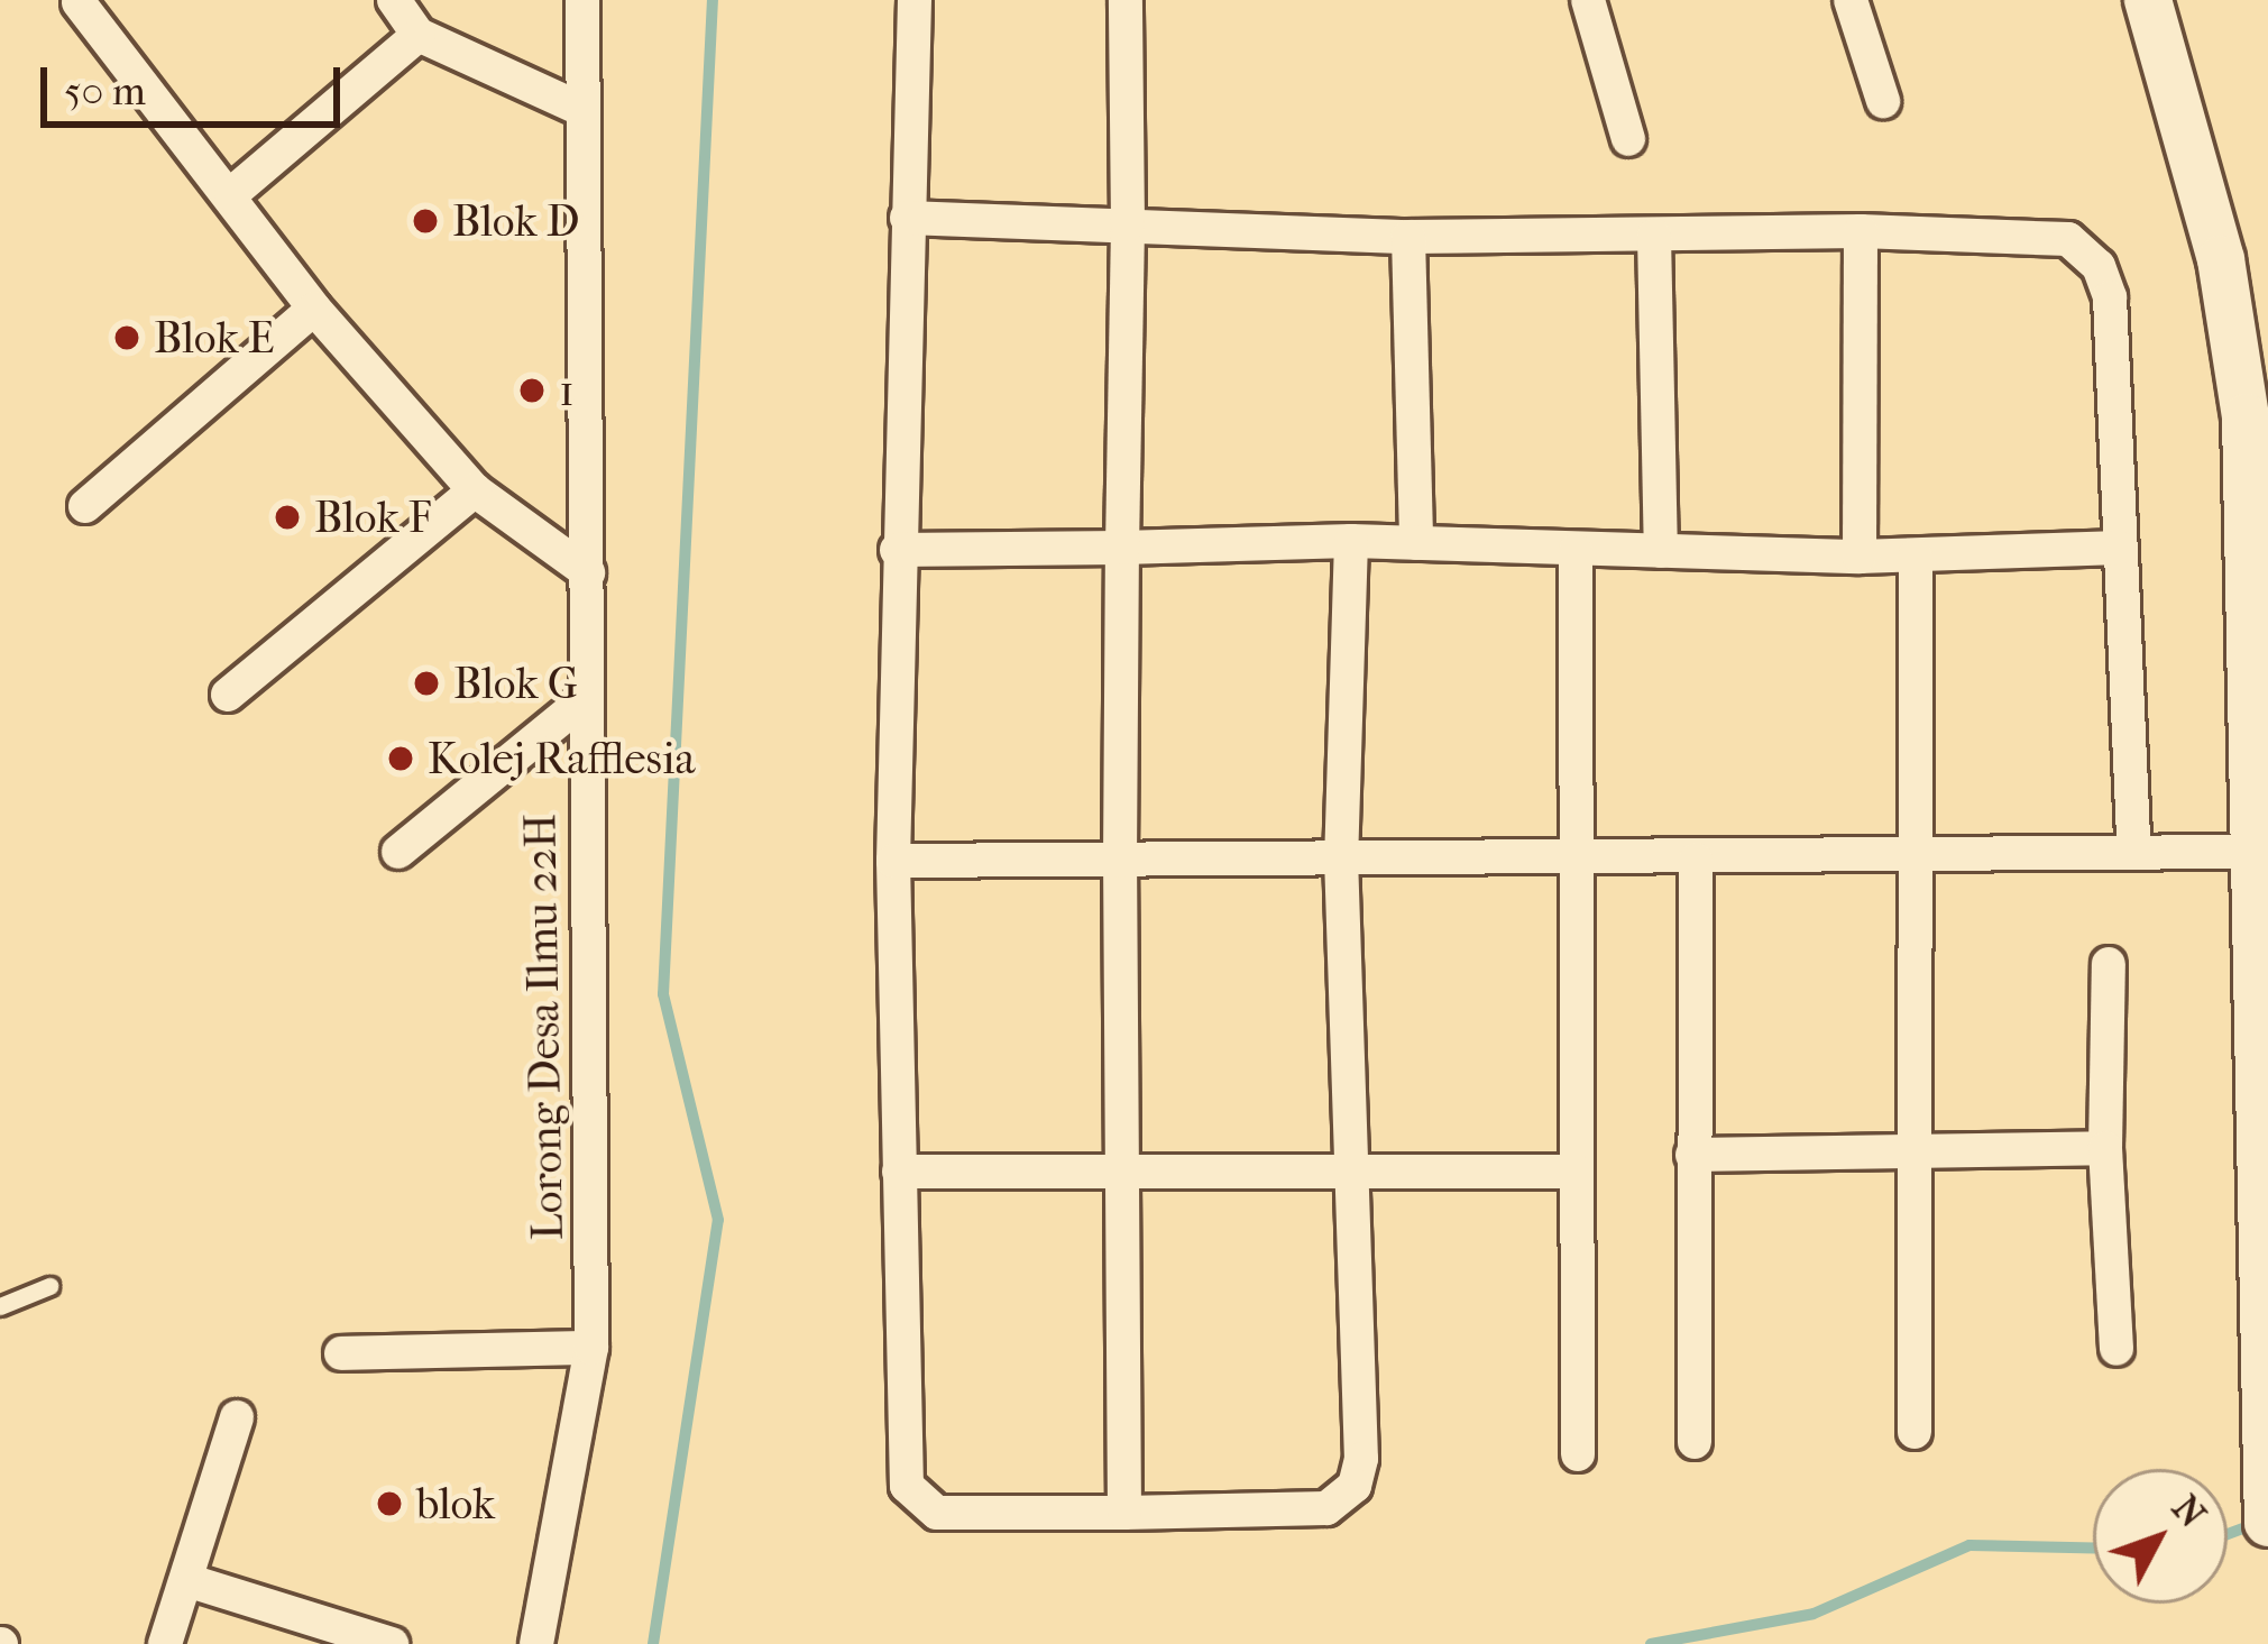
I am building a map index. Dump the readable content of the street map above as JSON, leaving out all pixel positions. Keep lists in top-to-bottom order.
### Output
{
  "streets": {
    "street": ["Lorong Desa Ilmu 22H"]
  },
  "places": [
    "Blok D",
    "Blok E",
    "1",
    "Blok F",
    "Blok G",
    "Kolej Rafflesia",
    "blok"
  ],
  "scale_bar": "50 m",
  "north": "top right"
}
